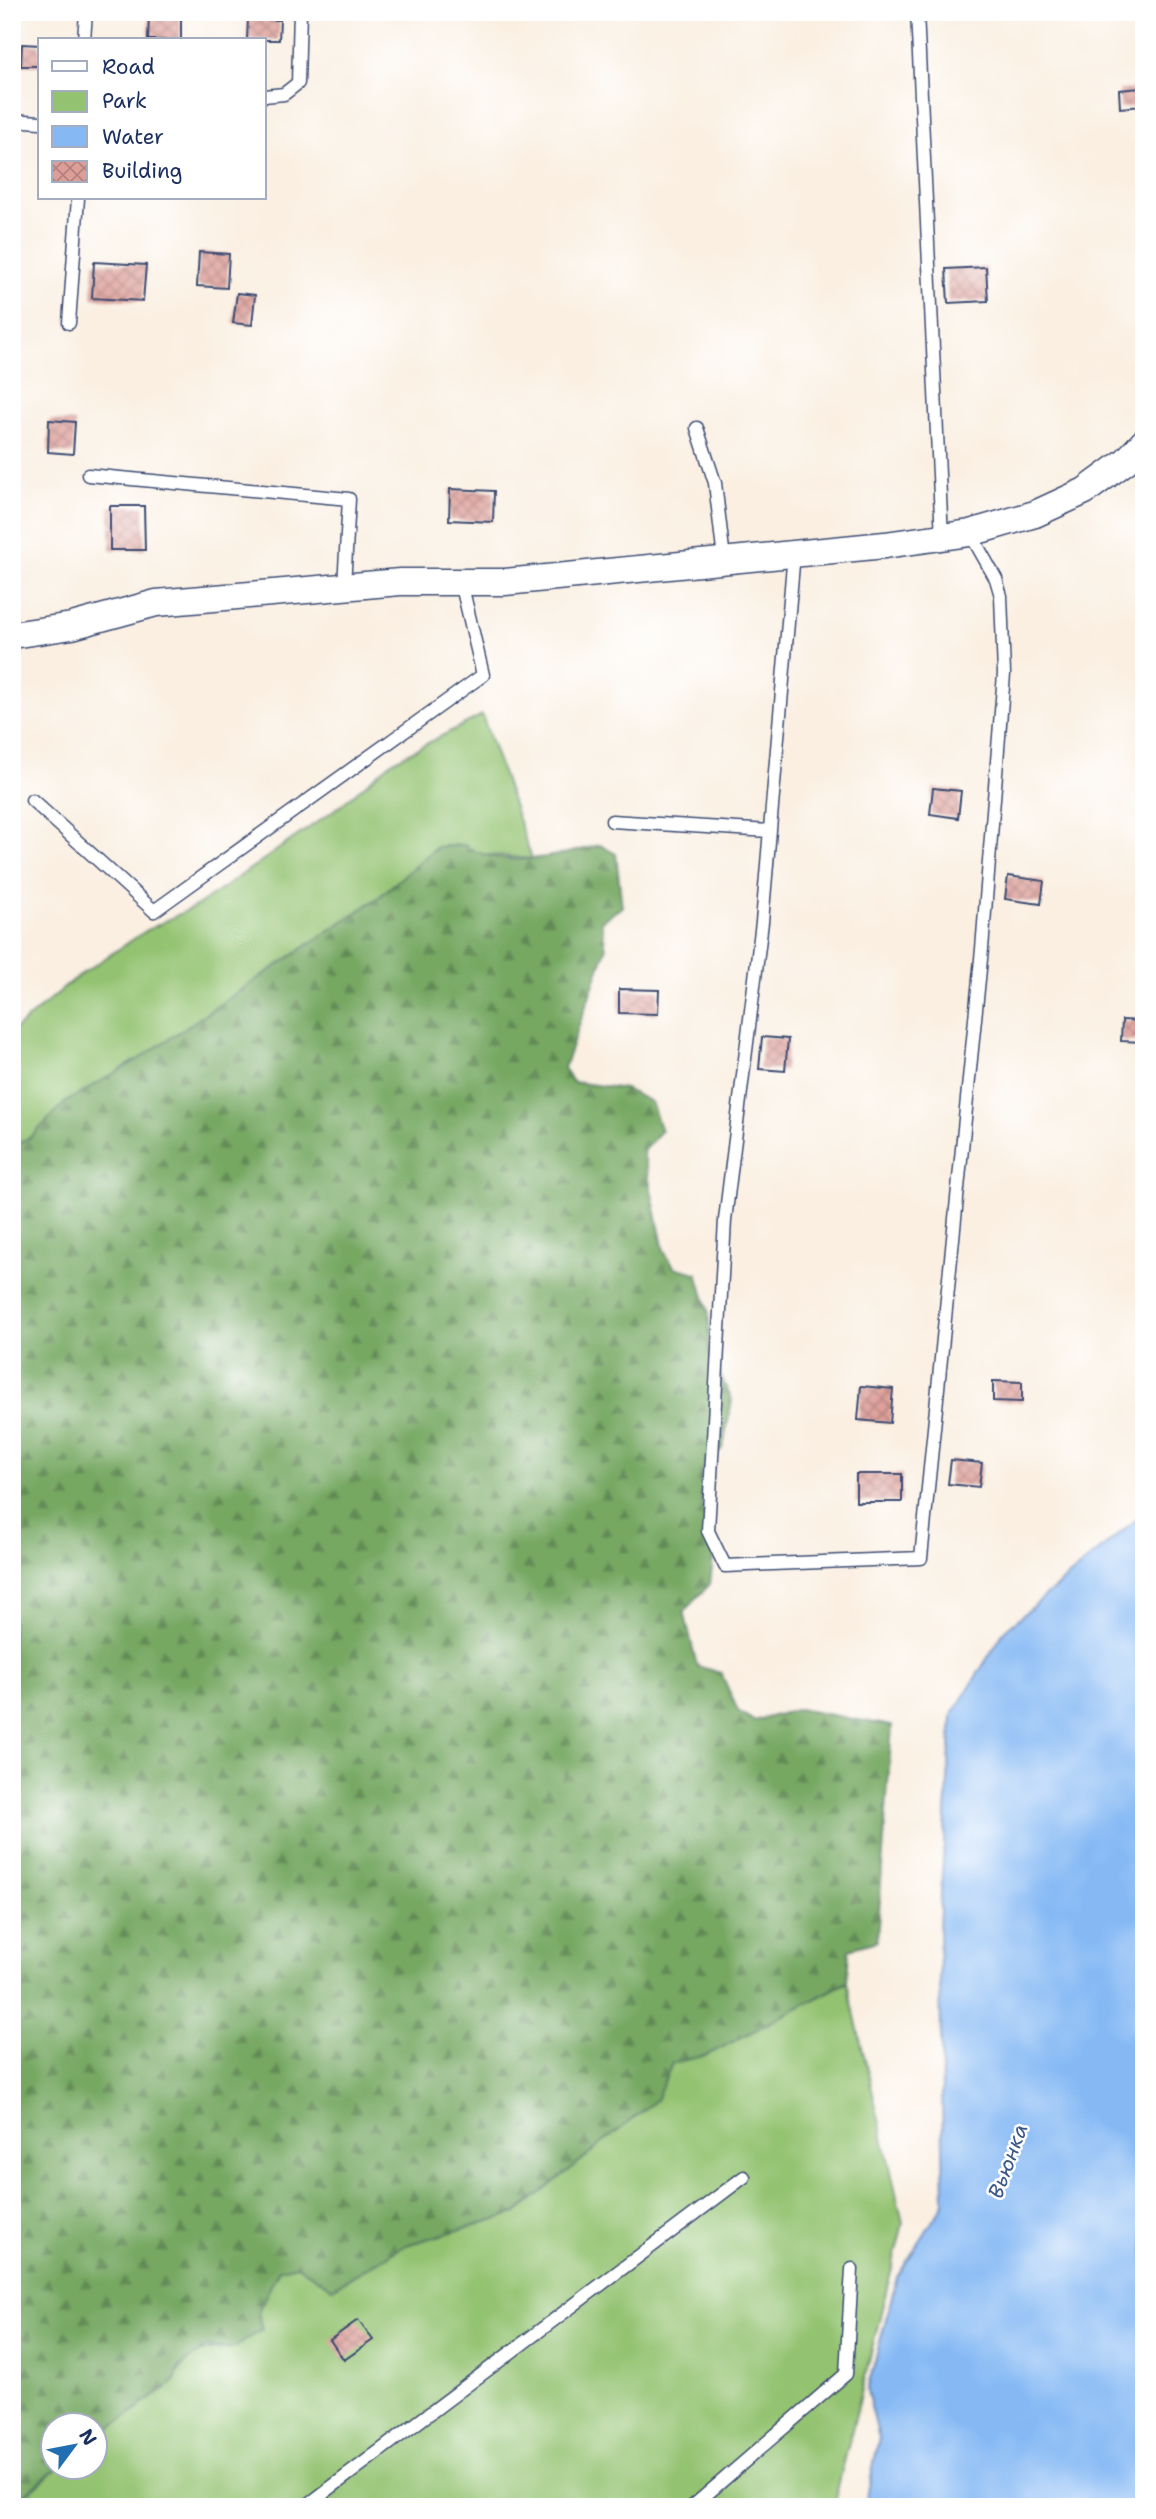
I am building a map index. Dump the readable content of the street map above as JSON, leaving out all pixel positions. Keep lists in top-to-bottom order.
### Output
{
  "water": ["Вьюнка"],
  "legend": [
    "Road",
    "Park",
    "Water",
    "Building"
  ],
  "north": "top right"
}
